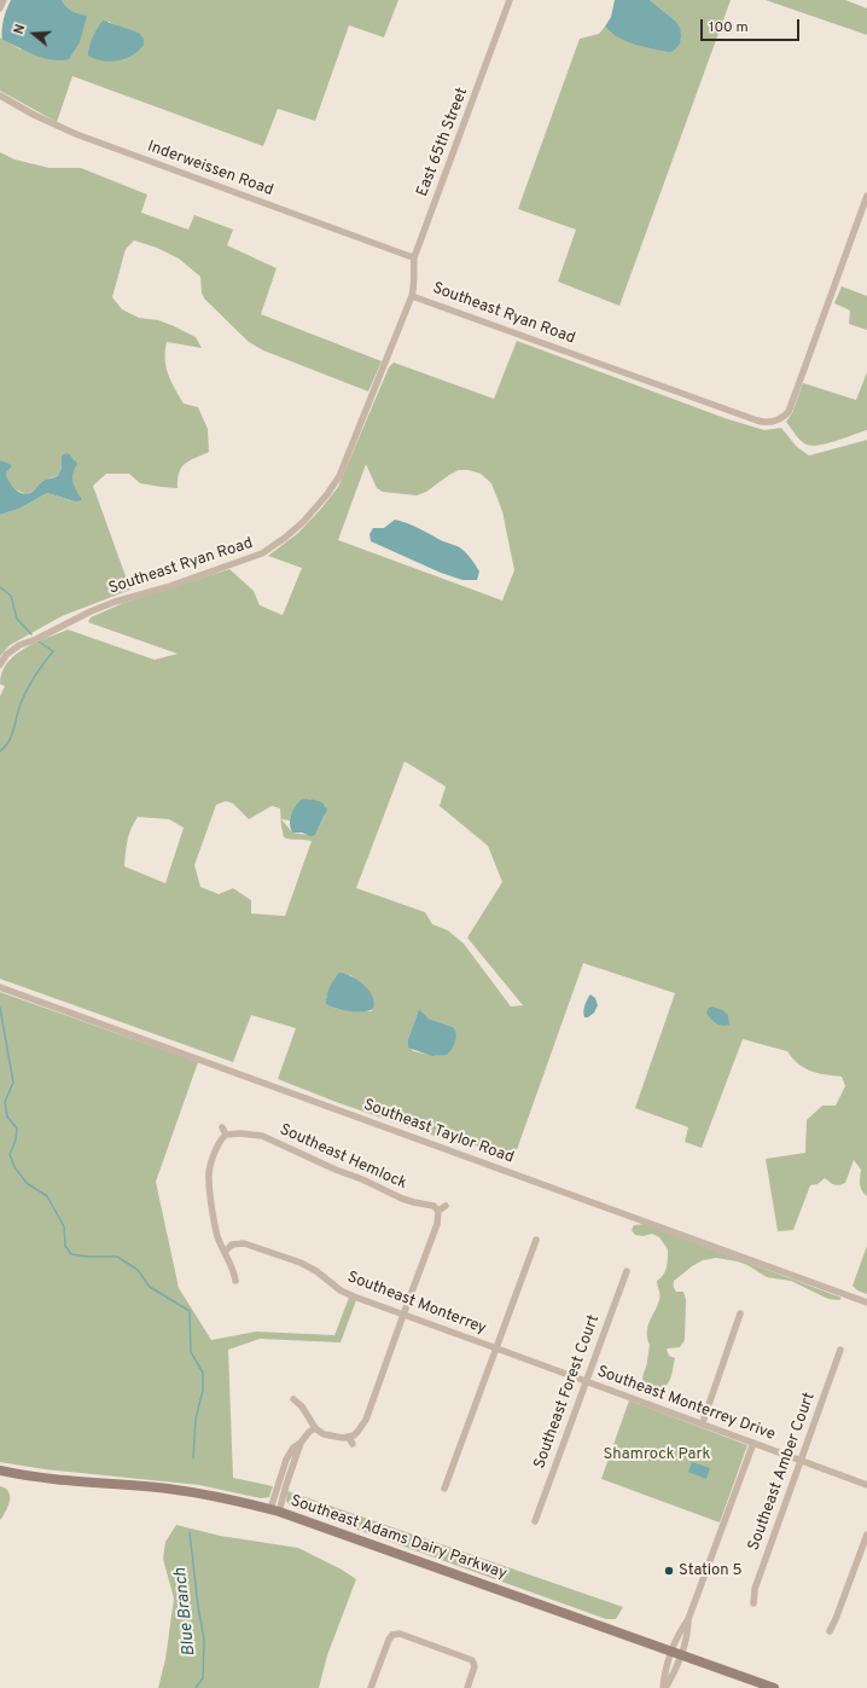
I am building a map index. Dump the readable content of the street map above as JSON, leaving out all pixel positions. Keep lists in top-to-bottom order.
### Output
{
  "streets": {
    "main road": ["Southeast Adams Dairy Parkway"],
    "street": [
      "East 65th Street",
      "Inderweissen Road",
      "Southeast Ryan Road",
      "Southeast Taylor Road",
      "Southeast Hemlock",
      "Southeast Monterrey",
      "Southeast Forest Court",
      "Southeast Monterrey Drive",
      "Southeast Amber Court"
    ]
  },
  "crossings": [
    ["East 65th Street", "Inderweissen Road"],
    ["East 65th Street", "Southeast Ryan Road"],
    ["Southeast Monterrey", "Southeast Monterrey Drive"],
    ["Southeast Forest Court", "Southeast Monterrey Drive"],
    ["Southeast Monterrey Drive", "Southeast Amber Court"]
  ],
  "water": ["Blue Branch"],
  "parks": ["Shamrock Park"],
  "places": ["Station 5"],
  "scale_bar": "100 m",
  "north": "left"
}
